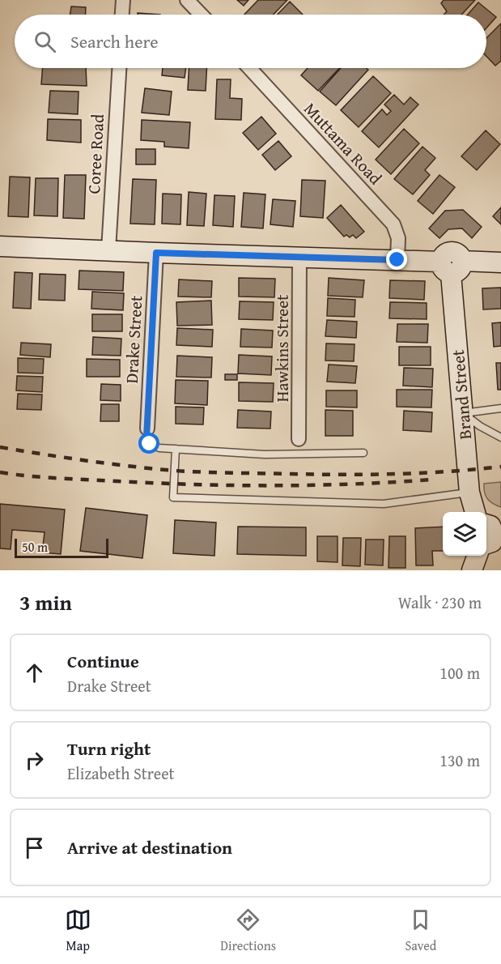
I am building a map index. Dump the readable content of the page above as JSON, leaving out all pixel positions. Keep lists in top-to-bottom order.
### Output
{
  "streets": {
    "street": [
      "Muttama Road",
      "Coree Road",
      "Drake Street",
      "Hawkins Street",
      "Brand Street"
    ]
  },
  "scale_bar": "50 m",
  "page": {
    "search": "Search here",
    "scale": "50 m",
    "heading": ["3 min", "Walk · 230 m"],
    "list": [
      ["Continue", "Drake Street", "100 m"],
      ["Turn right", "Elizabeth Street", "130 m"],
      "Arrive at destination"
    ],
    "nav": ["Map", "Directions", "Saved"]
  }
}
